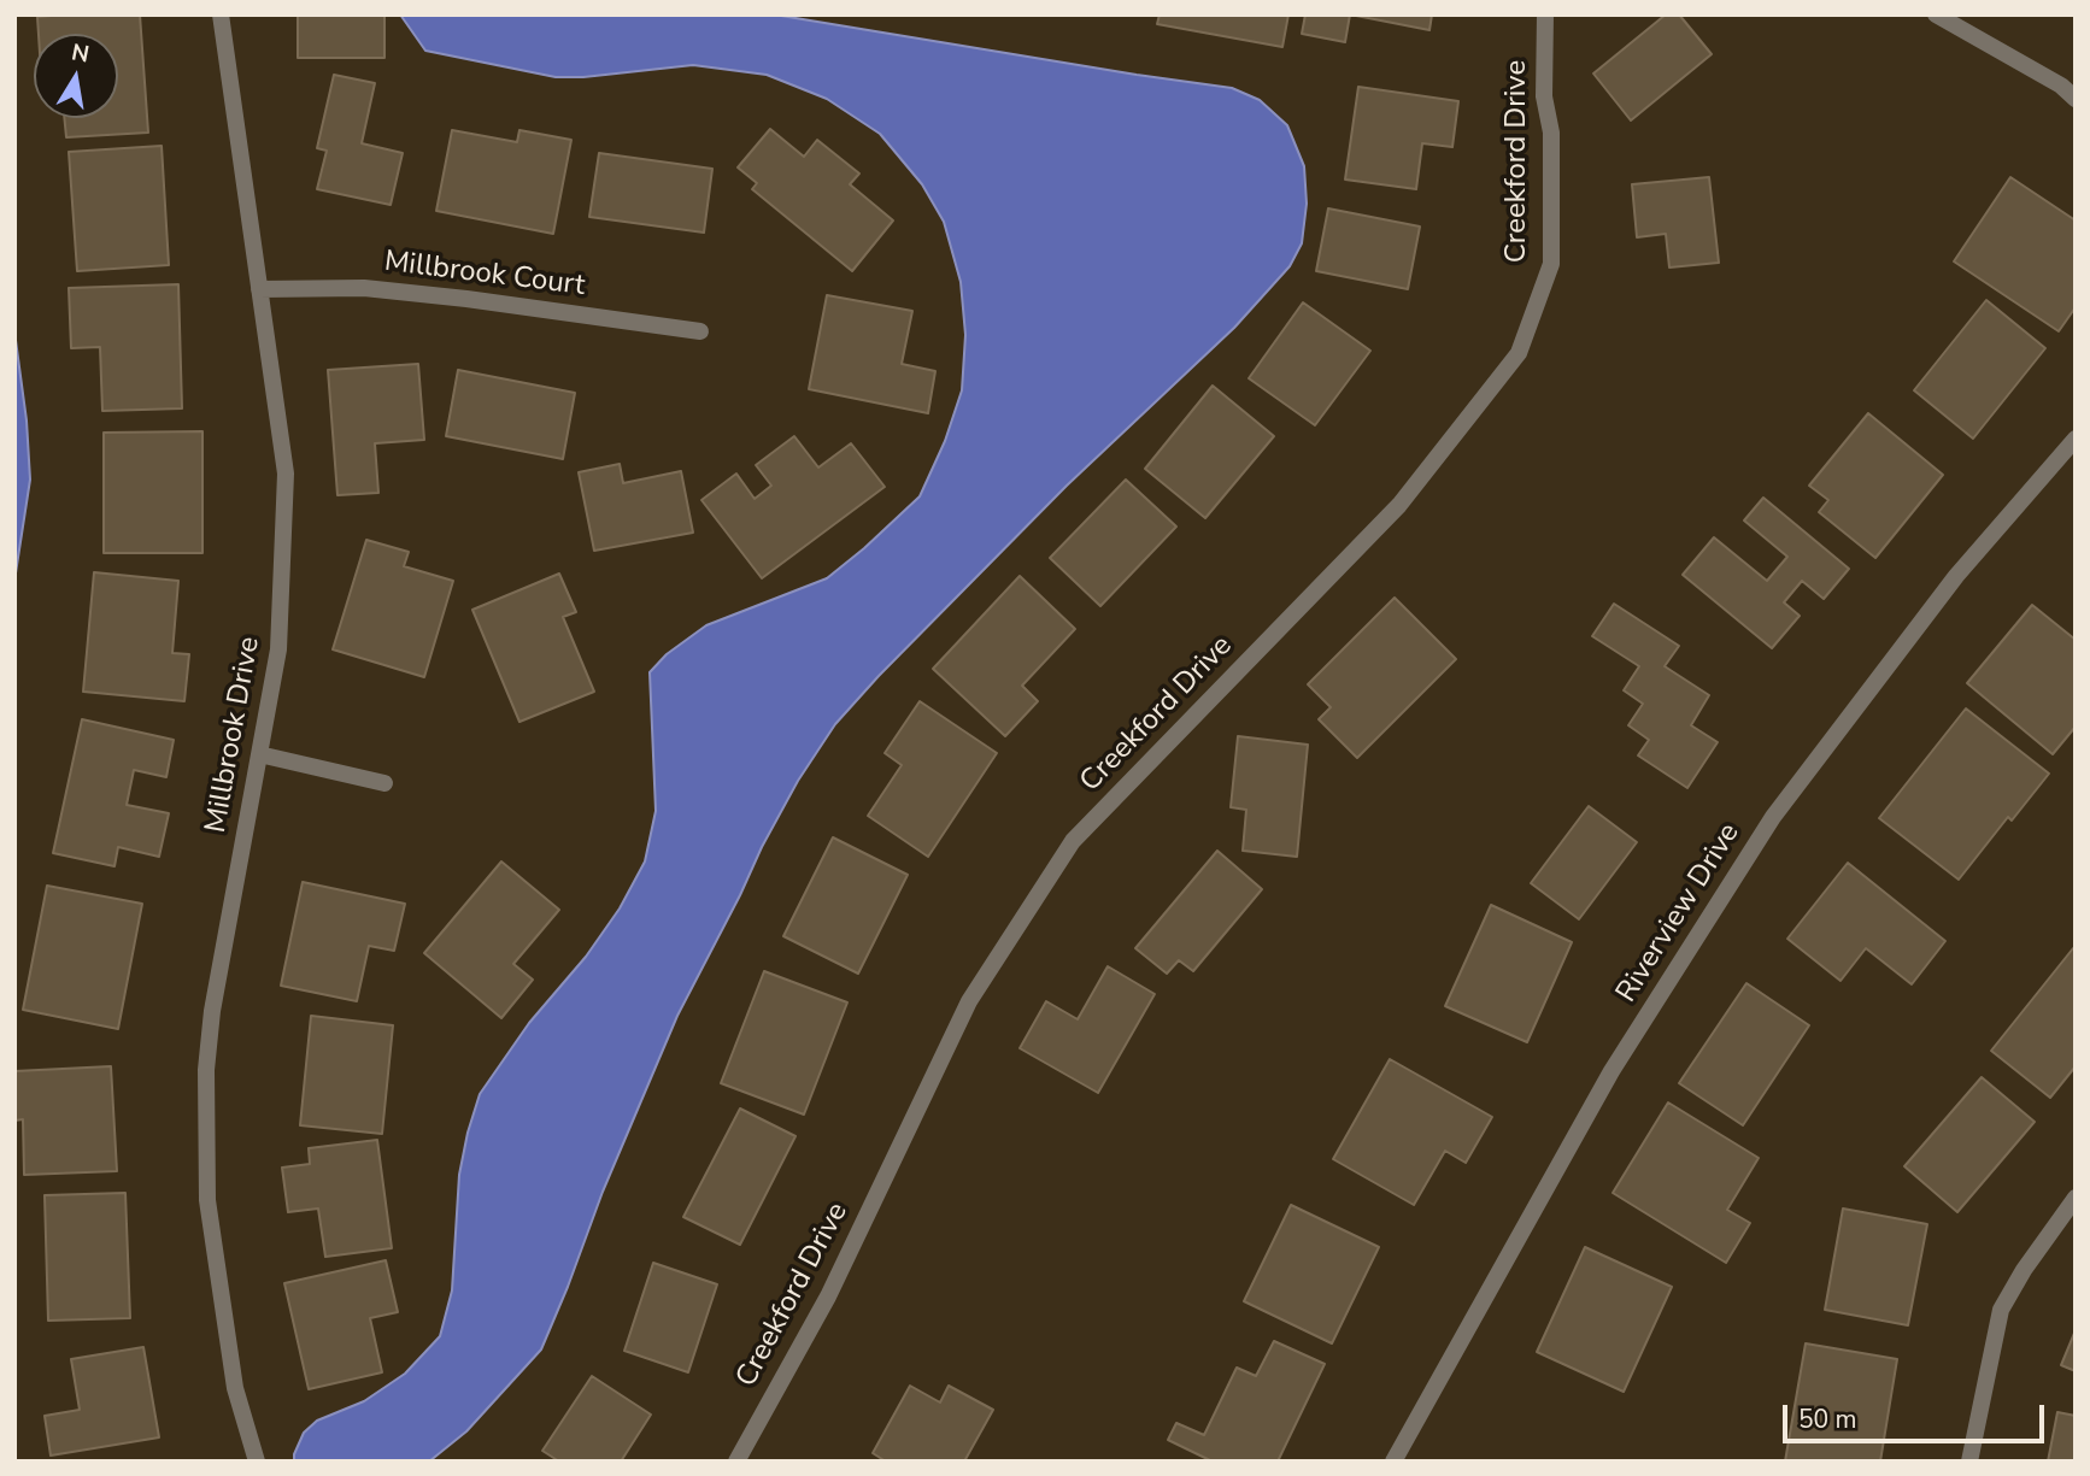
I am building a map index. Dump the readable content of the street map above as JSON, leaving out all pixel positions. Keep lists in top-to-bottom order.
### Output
{
  "streets": {
    "street": [
      "Creekford Drive",
      "Millbrook Court",
      "Millbrook Drive",
      "Riverview Drive"
    ]
  },
  "crossings": [
    ["Millbrook Court", "Millbrook Drive"]
  ],
  "scale_bar": "50 m",
  "north": "top"
}
